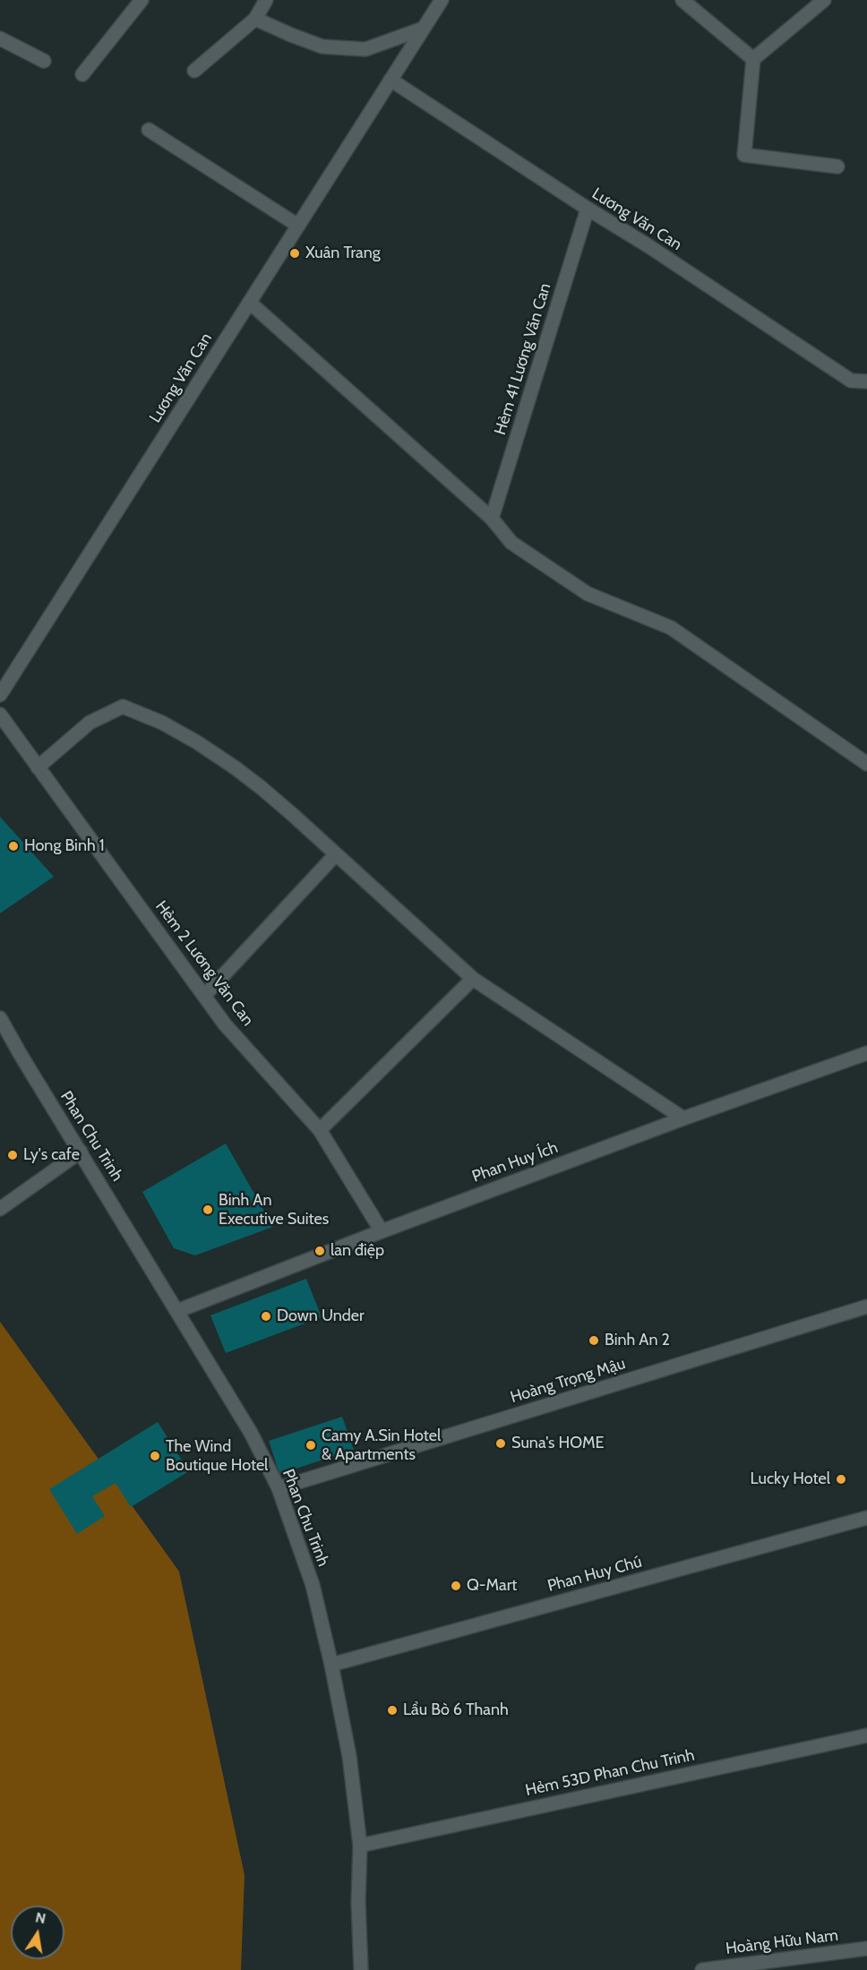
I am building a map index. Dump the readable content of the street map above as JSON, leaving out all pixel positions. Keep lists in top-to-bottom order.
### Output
{
  "streets": {
    "street": [
      "Lương Văn Can",
      "Hẻm 41 Lương Văn Can",
      "Hẻm 2 Lương Văn Can",
      "Phan Chu Trinh",
      "Phan Huy Ích",
      "Hoàng Trọng Mậu",
      "Phan Huy Chú",
      "Hẻm 53D Phan Chu Trinh",
      "Hoàng Hữu Nam"
    ]
  },
  "crossings": [
    ["Lương Văn Can", "Hẻm 41 Lương Văn Can"],
    ["Hẻm 2 Lương Văn Can", "Phan Huy Ích"],
    ["Phan Chu Trinh", "Phan Huy Ích"],
    ["Phan Chu Trinh", "Hoàng Trọng Mậu"],
    ["Phan Chu Trinh", "Phan Huy Chú"],
    ["Phan Chu Trinh", "Hẻm 53D Phan Chu Trinh"]
  ],
  "places": [
    "Xuân Trang",
    "Hong Binh 1",
    "Ly's cafe",
    "Binh An Executive Suites",
    "lan điệp",
    "Down Under",
    "Binh An 2",
    "Suna's HOME",
    "Camy A.Sin Hotel & Apartments",
    "The Wind Boutique Hotel",
    "Lucky Hotel",
    "Q-Mart",
    "Lẩu Bò 6 Thanh"
  ],
  "north": "top"
}
